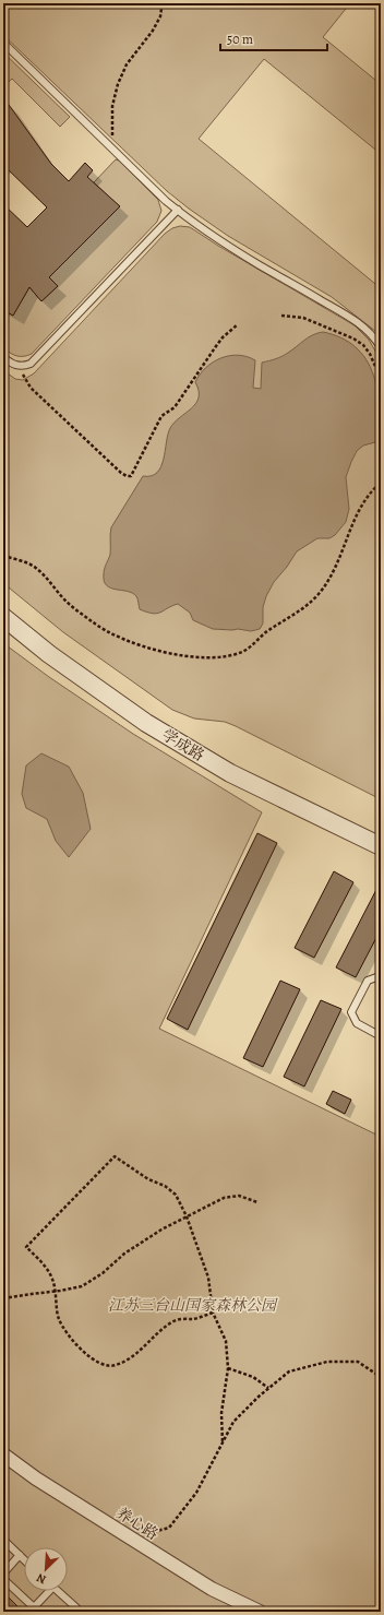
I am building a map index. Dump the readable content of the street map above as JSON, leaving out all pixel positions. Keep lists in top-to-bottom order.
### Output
{
  "streets": {
    "street": ["学成路", "养心路"]
  },
  "parks": ["江苏三台山国家森林公园"],
  "scale_bar": "50 m",
  "north": "bottom left"
}
